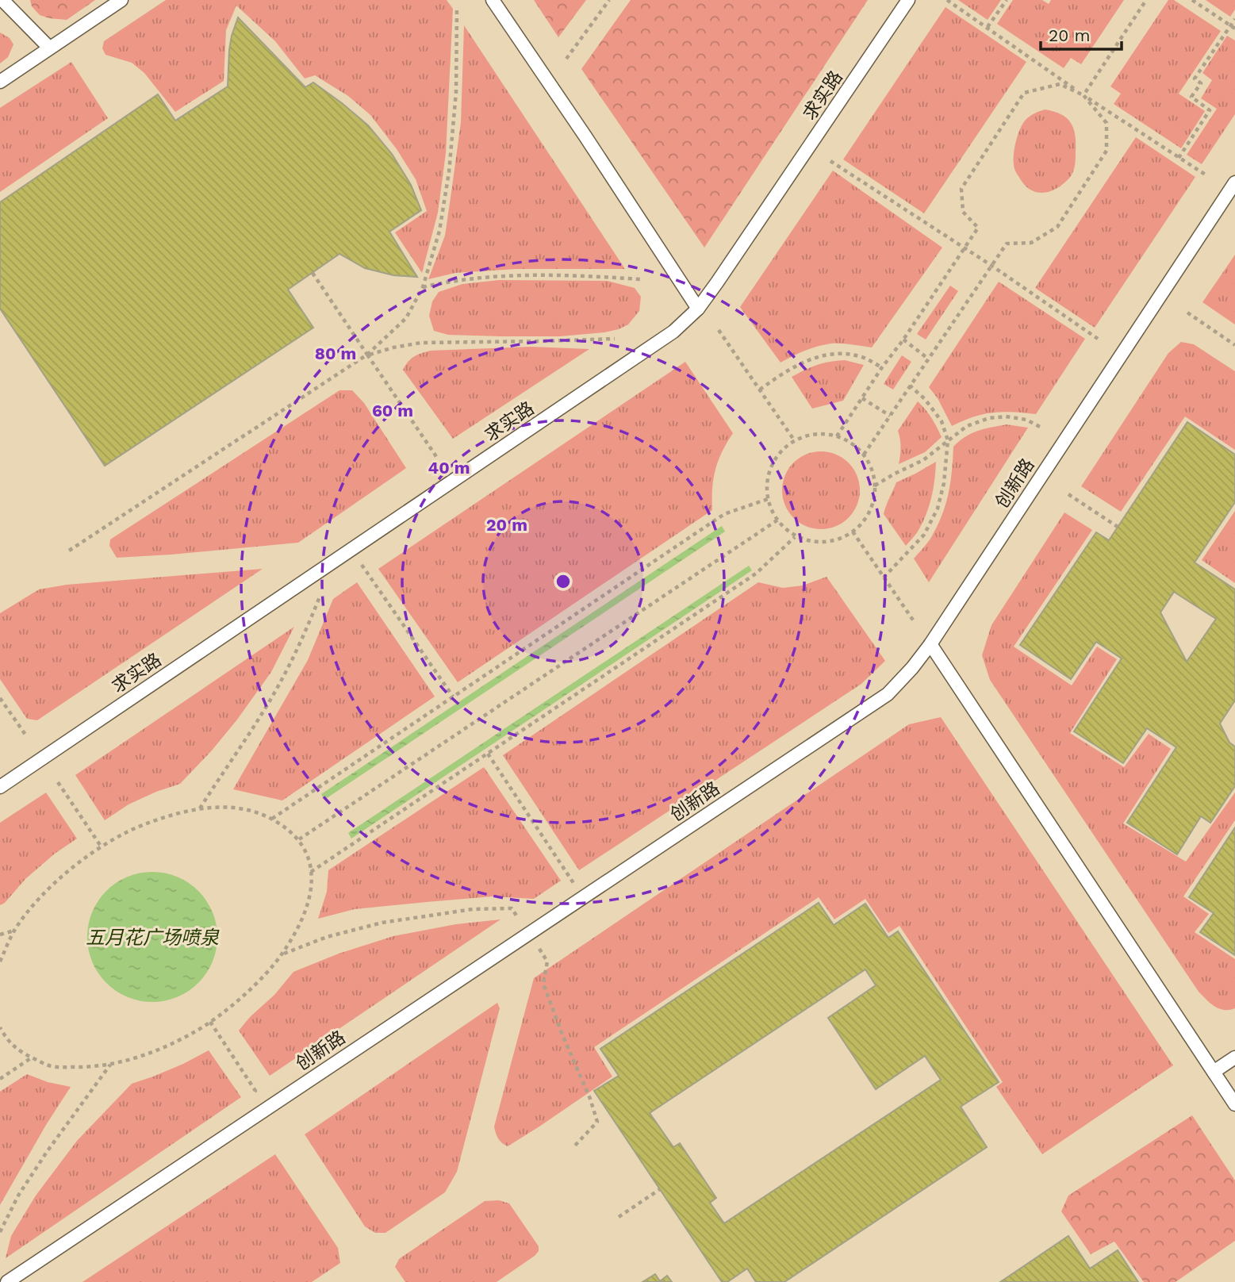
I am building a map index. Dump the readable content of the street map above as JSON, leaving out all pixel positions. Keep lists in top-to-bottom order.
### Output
{
  "streets": {
    "lane": ["求实路", "创新路"]
  },
  "water": ["五月花广场喷泉"],
  "scale_bar": "20 m",
  "rings": [
    "80 m",
    "60 m",
    "40 m",
    "20 m"
  ]
}
